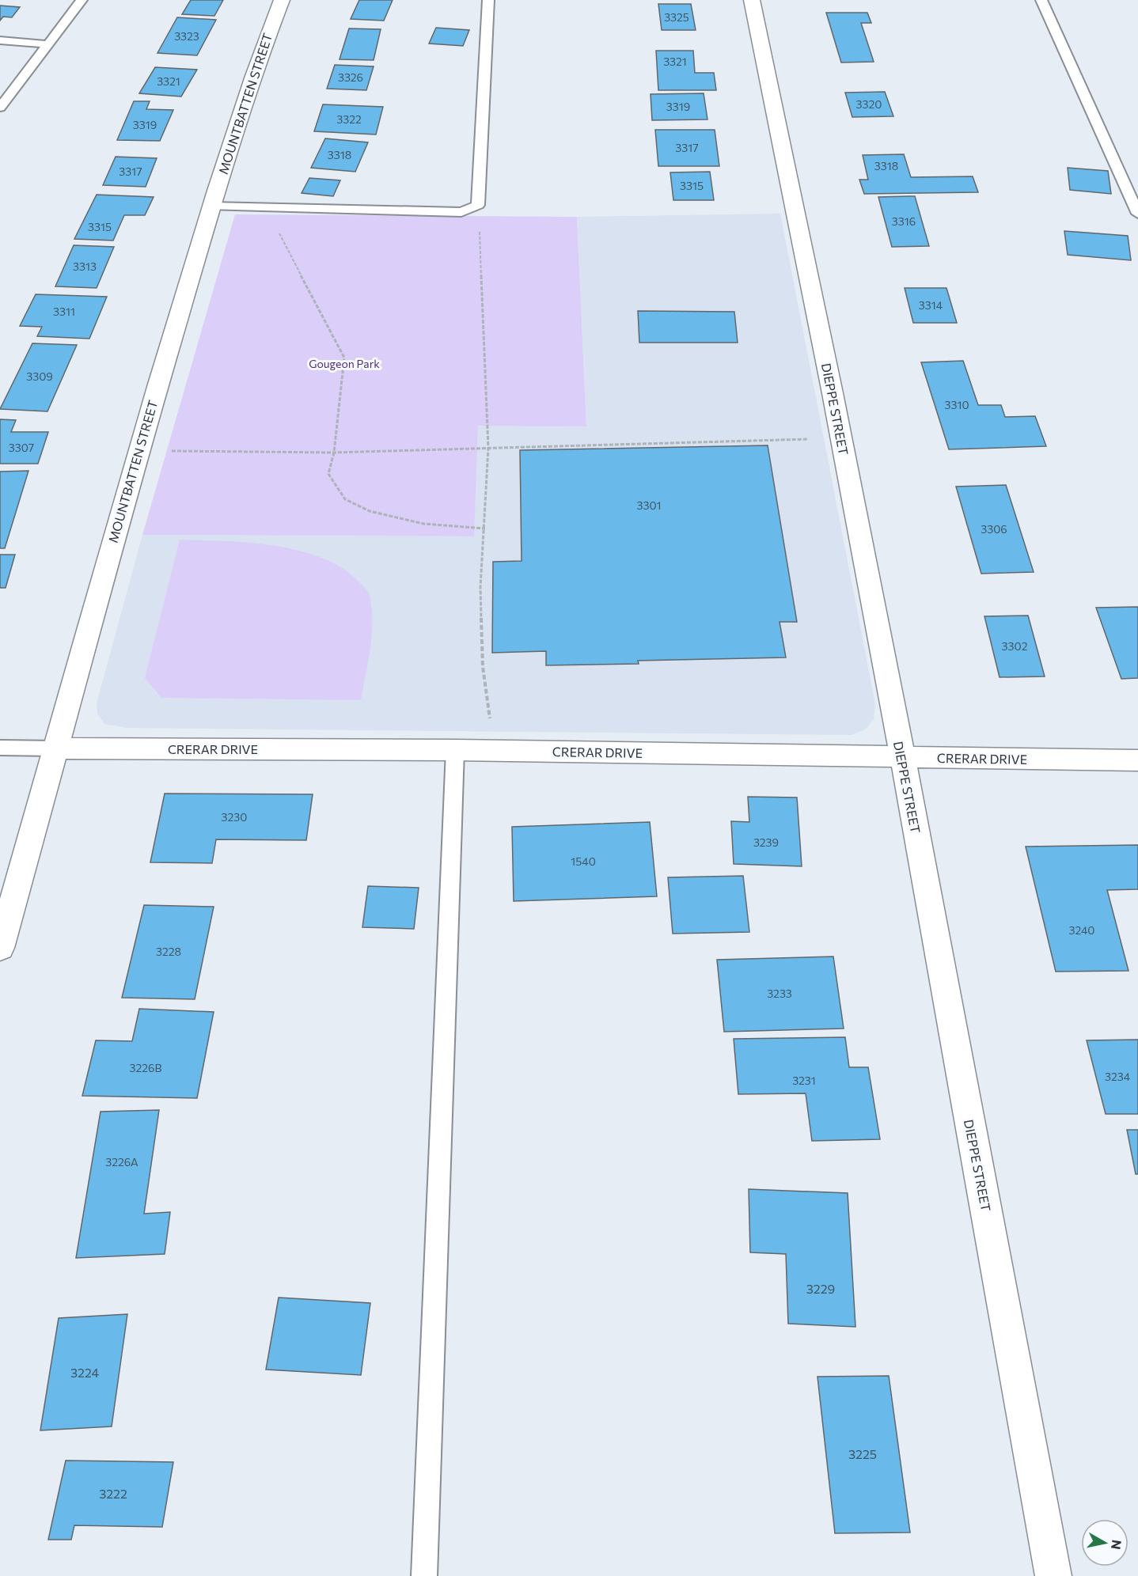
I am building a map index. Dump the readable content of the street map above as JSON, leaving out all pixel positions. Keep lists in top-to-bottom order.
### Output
{
  "streets": {
    "street": ["MOUNTBATTEN STREET", "DIEPPE STREET", "CRERAR DRIVE"]
  },
  "crossings": [
    ["MOUNTBATTEN STREET", "CRERAR DRIVE"],
    ["DIEPPE STREET", "CRERAR DRIVE"]
  ],
  "parks": ["Gougeon Park"],
  "house_numbers": [
    "3325",
    "3323",
    "3321",
    "3326",
    "3321",
    "3320",
    "3319",
    "3322",
    "3319",
    "3317",
    "3318",
    "3318",
    "3317",
    "3315",
    "3316",
    "3315",
    "3313",
    "3314",
    "3311",
    "3309",
    "3310",
    "3307",
    "3301",
    "3306",
    "3302",
    "3230",
    "3239",
    "1540",
    "3240",
    "3228",
    "3233",
    "3226B",
    "3234",
    "3231",
    "3226A",
    "3229",
    "3224",
    "3225",
    "3222"
  ],
  "north": "right"
}
